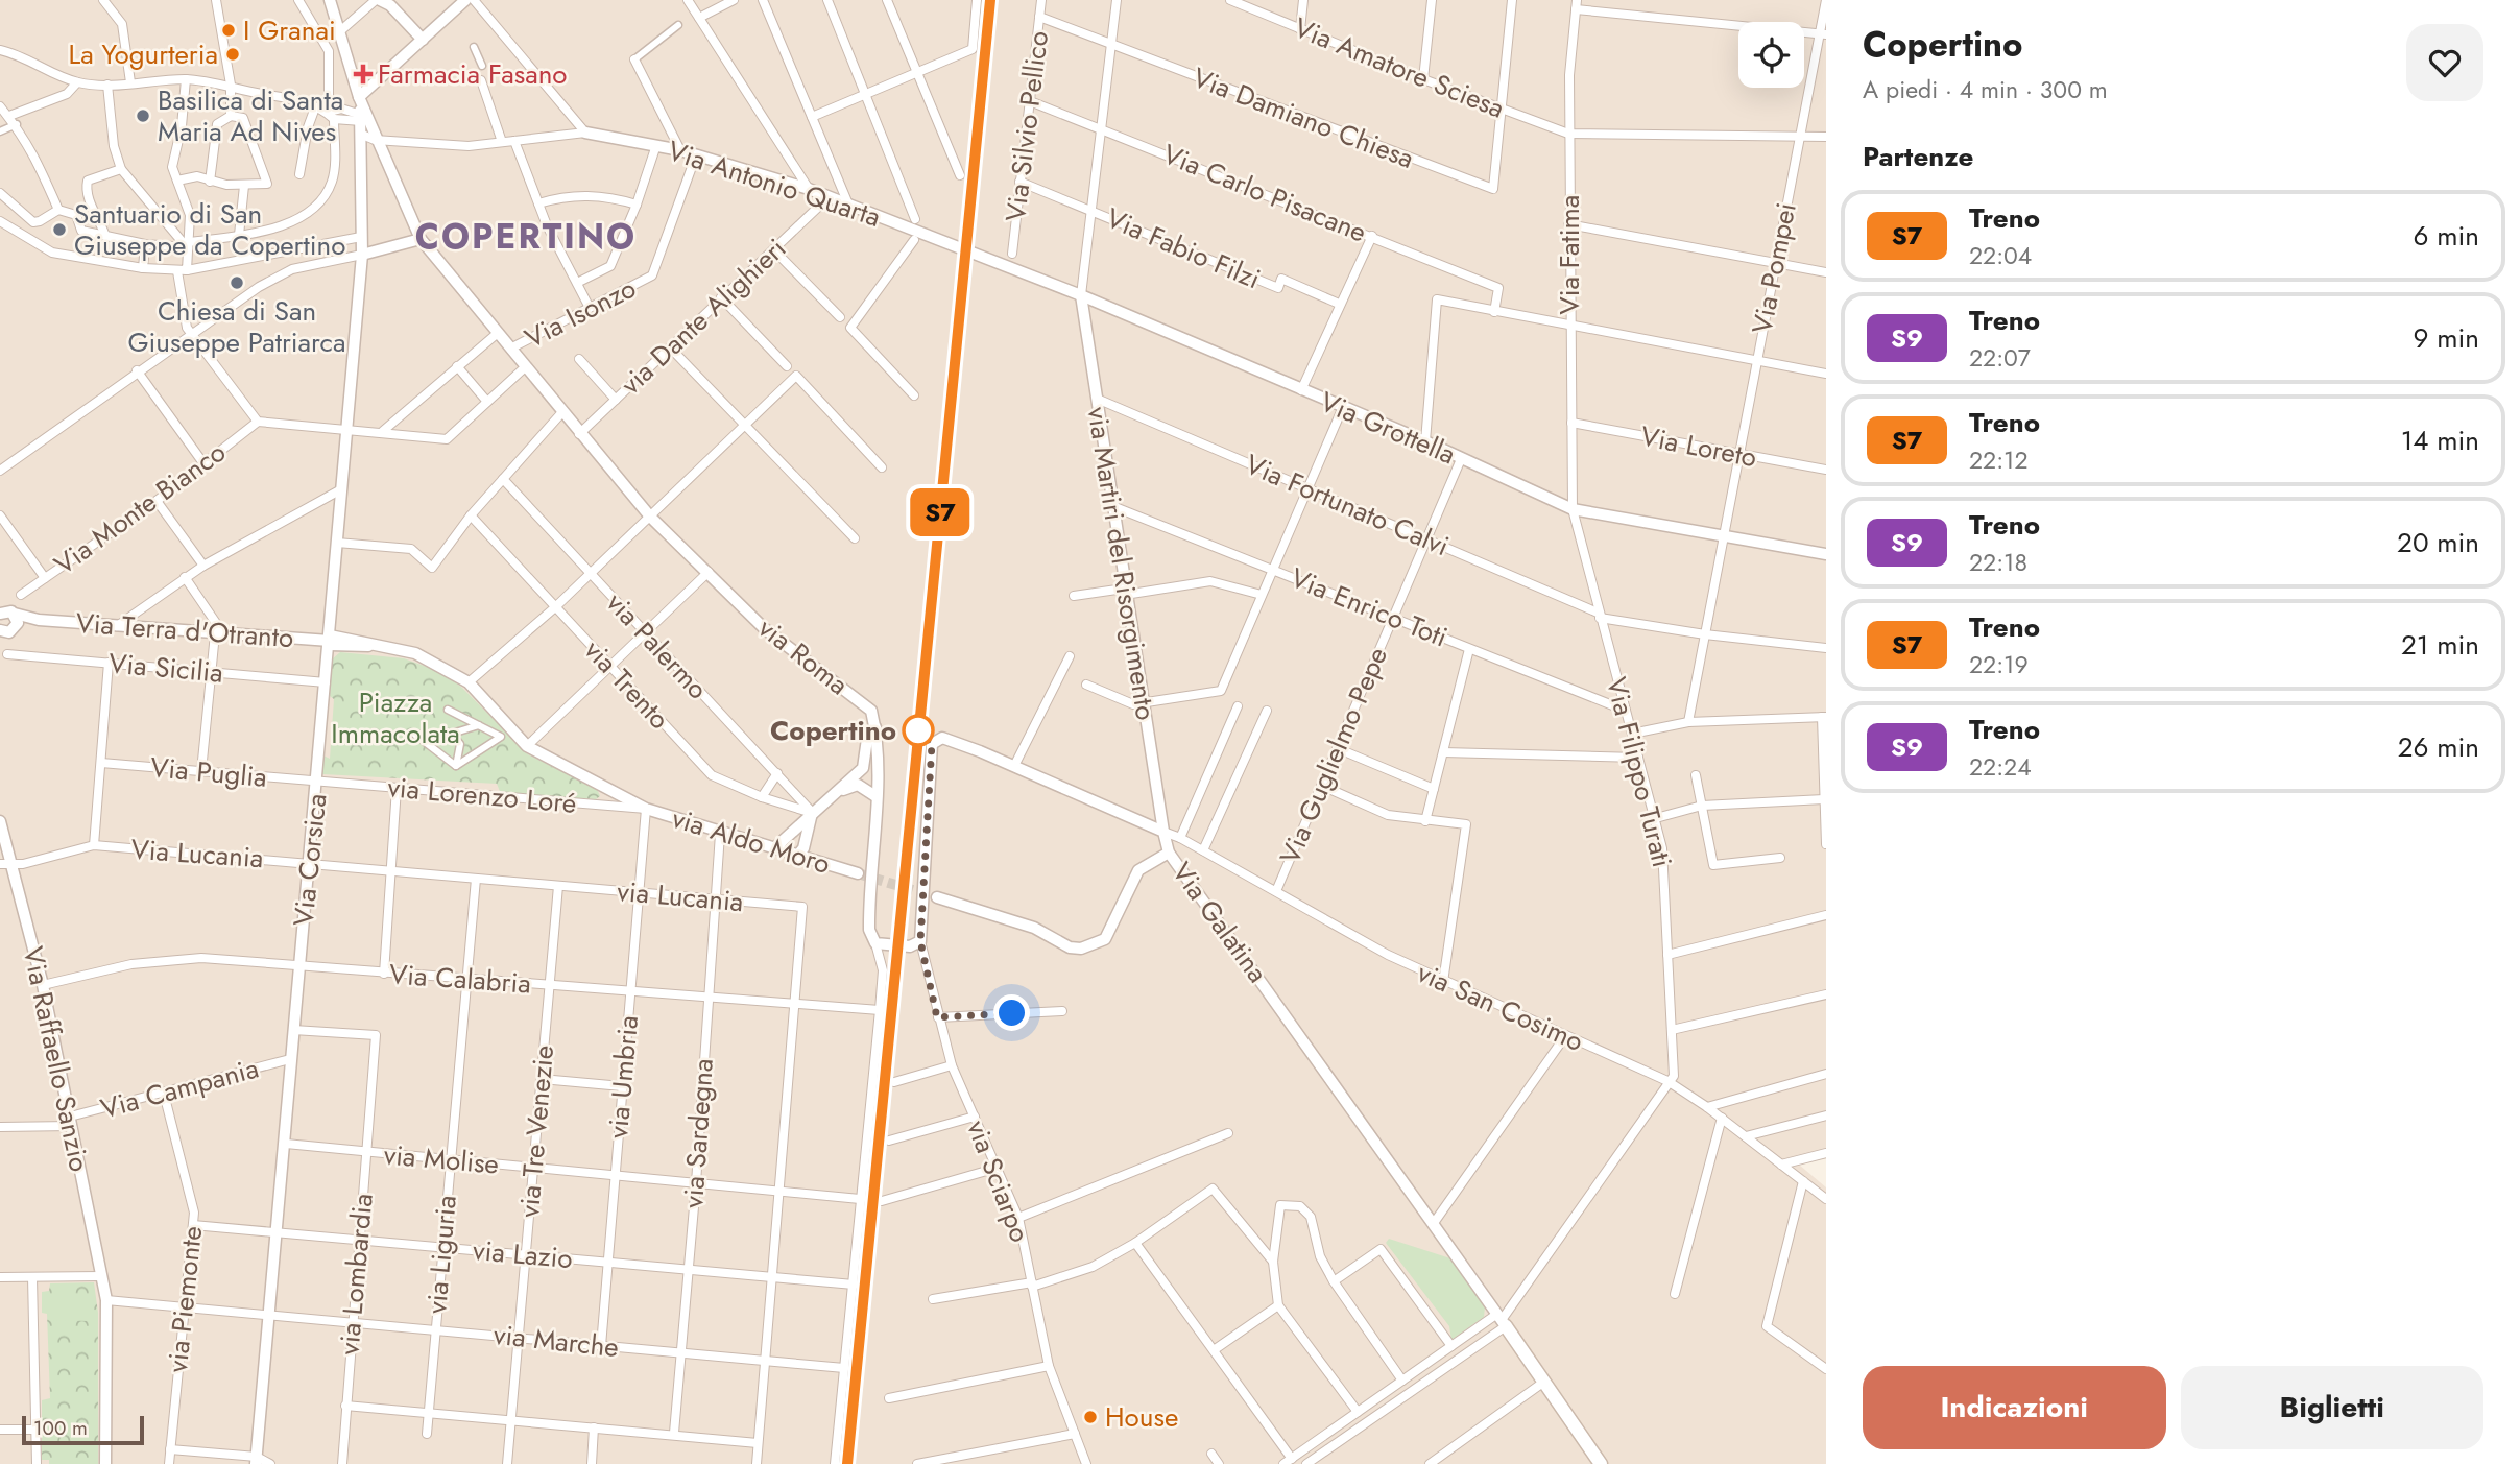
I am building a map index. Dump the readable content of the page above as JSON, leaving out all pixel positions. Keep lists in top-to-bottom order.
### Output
{
  "streets": {
    "street": [
      "Via Amatore Sciesa",
      "Via Damiano Chiesa",
      "Via Silvio Pellico",
      "Via Antonio Quarta",
      "Via Carlo Pisacane",
      "Via Fabio Filzi",
      "Via Fatima",
      "Via Pompei",
      "Via Isonzo",
      "via Dante Alighieri",
      "Via Grottella",
      "Via Loreto",
      "Via Fortunato Calvi",
      "Via Monte Bianco",
      "via Martiri del Risorgimento",
      "Via Enrico Toti",
      "Via Terra d'Otranto",
      "via Palermo",
      "via Roma",
      "Via Sicilia",
      "via Trento",
      "Via Guglielmo Pepe",
      "Via Puglia",
      "Via Filippo Turati",
      "via Lorenzo Loré",
      "via Aldo Moro",
      "Via Lucania",
      "Via Corsica",
      "via Lucania",
      "Via Galatina",
      "Via Calabria",
      "via San Cosimo",
      "Via Raffaello Sanzio",
      "via Umbria",
      "Via Campania",
      "via Tre Venezie",
      "via Sardegna",
      "via Molise",
      "via Sciarpo",
      "via Liguria",
      "via Lazio",
      "via Lombardia",
      "via Piemonte",
      "via Marche"
    ]
  },
  "crossings": [
    ["Via Amatore Sciesa", "Via Damiano Chiesa"],
    ["Via Amatore Sciesa", "Via Fatima"],
    ["Via Amatore Sciesa", "Via Pompei"],
    ["Via Damiano Chiesa", "Via Silvio Pellico"],
    ["Via Silvio Pellico", "Via Carlo Pisacane"],
    ["Via Silvio Pellico", "Via Fabio Filzi"],
    ["Via Antonio Quarta", "Via Isonzo"],
    ["Via Antonio Quarta", "via Dante Alighieri"],
    ["Via Antonio Quarta", "Via Grottella"],
    ["Via Antonio Quarta", "via Roma"],
    ["Via Fatima", "Via Grottella"],
    ["Via Fatima", "Via Loreto"],
    ["Via Fatima", "Via Filippo Turati"],
    ["Via Pompei", "Via Grottella"],
    ["Via Pompei", "Via Loreto"],
    ["Via Pompei", "Via Fortunato Calvi"],
    ["Via Isonzo", "via Roma"],
    ["via Dante Alighieri", "via Roma"],
    ["Via Grottella", "via Martiri del Risorgimento"],
    ["Via Grottella", "Via Guglielmo Pepe"],
    ["Via Grottella", "Via Filippo Turati"],
    ["Via Fortunato Calvi", "via Martiri del Risorgimento"],
    ["Via Fortunato Calvi", "Via Guglielmo Pepe"],
    ["Via Fortunato Calvi", "Via Filippo Turati"],
    ["via Martiri del Risorgimento", "Via Enrico Toti"],
    ["via Martiri del Risorgimento", "Via Galatina"],
    ["via Martiri del Risorgimento", "via San Cosimo"],
    ["Via Enrico Toti", "Via Guglielmo Pepe"],
    ["Via Enrico Toti", "Via Filippo Turati"],
    ["Via Terra d'Otranto", "Via Corsica"],
    ["via Palermo", "via Trento"],
    ["via Roma", "Via Corsica"],
    ["Via Sicilia", "Via Corsica"],
    ["Via Guglielmo Pepe", "via San Cosimo"],
    ["Via Puglia", "via Lorenzo Loré"],
    ["Via Puglia", "Via Corsica"],
    ["Via Filippo Turati", "via San Cosimo"],
    ["via Lorenzo Loré", "via Aldo Moro"],
    ["via Lorenzo Loré", "Via Corsica"],
    ["via Lorenzo Loré", "via Umbria"],
    ["via Aldo Moro", "via Umbria"],
    ["via Aldo Moro", "via Sardegna"],
    ["Via Lucania", "Via Corsica"],
    ["Via Lucania", "via Lucania"],
    ["Via Lucania", "Via Raffaello Sanzio"],
    ["Via Lucania", "via Tre Venezie"],
    ["Via Lucania", "via Liguria"],
    ["Via Corsica", "Via Calabria"],
    ["Via Corsica", "Via Campania"],
    ["Via Corsica", "via Molise"],
    ["Via Corsica", "via Lazio"],
    ["Via Corsica", "via Lombardia"],
    ["Via Corsica", "via Marche"],
    ["via Lucania", "Via Calabria"],
    ["via Lucania", "via Umbria"],
    ["via Lucania", "via Tre Venezie"],
    ["via Lucania", "via Sardegna"],
    ["Via Galatina", "via San Cosimo"],
    ["Via Galatina", "via Sciarpo"],
    ["Via Calabria", "Via Raffaello Sanzio"],
    ["Via Calabria", "via Umbria"],
    ["Via Calabria", "via Tre Venezie"],
    ["Via Calabria", "via Sardegna"],
    ["Via Calabria", "via Liguria"],
    ["Via Raffaello Sanzio", "Via Campania"],
    ["via Umbria", "via Molise"],
    ["via Umbria", "via Lazio"],
    ["via Umbria", "via Marche"],
    ["Via Campania", "via Piemonte"],
    ["via Tre Venezie", "via Molise"],
    ["via Tre Venezie", "via Lazio"],
    ["via Tre Venezie", "via Marche"],
    ["via Sardegna", "via Molise"],
    ["via Sardegna", "via Lazio"],
    ["via Sardegna", "via Marche"],
    ["via Molise", "via Liguria"],
    ["via Molise", "via Lombardia"],
    ["via Liguria", "via Lazio"],
    ["via Liguria", "via Marche"],
    ["via Lazio", "via Lombardia"],
    ["via Lazio", "via Piemonte"],
    ["via Lombardia", "via Marche"]
  ],
  "districts": ["COPERTINO"],
  "parks": ["Piazza Immacolata"],
  "places": {
    "other": [
      "I Granai",
      "La Yogurteria",
      "Basilica di Santa Maria Ad Nives",
      "Santuario di San Giuseppe da Copertino",
      "Chiesa di San Giuseppe Patriarca",
      "Copertino",
      "House"
    ],
    "health": ["Farmacia Fasano"]
  },
  "scale_bar": "100 m",
  "page": {
    "on_map": "S7",
    "heading": [
      ["Copertino", "A piedi · 4 min · 300 m"],
      "Partenze"
    ],
    "list": [
      {
        "mark": "S7",
        "name": "Treno",
        "note": "22:04",
        "value": "6 min"
      },
      {
        "mark": "S9",
        "name": "Treno",
        "note": "22:07",
        "value": "9 min"
      },
      {
        "mark": "S7",
        "name": "Treno",
        "note": "22:12",
        "value": "14 min"
      },
      {
        "mark": "S9",
        "name": "Treno",
        "note": "22:18",
        "value": "20 min"
      },
      {
        "mark": "S7",
        "name": "Treno",
        "note": "22:19",
        "value": "21 min"
      },
      {
        "mark": "S9",
        "name": "Treno",
        "note": "22:24",
        "value": "26 min"
      }
    ],
    "buttons": ["Indicazioni", "Biglietti"],
    "scale": "100 m"
  }
}
